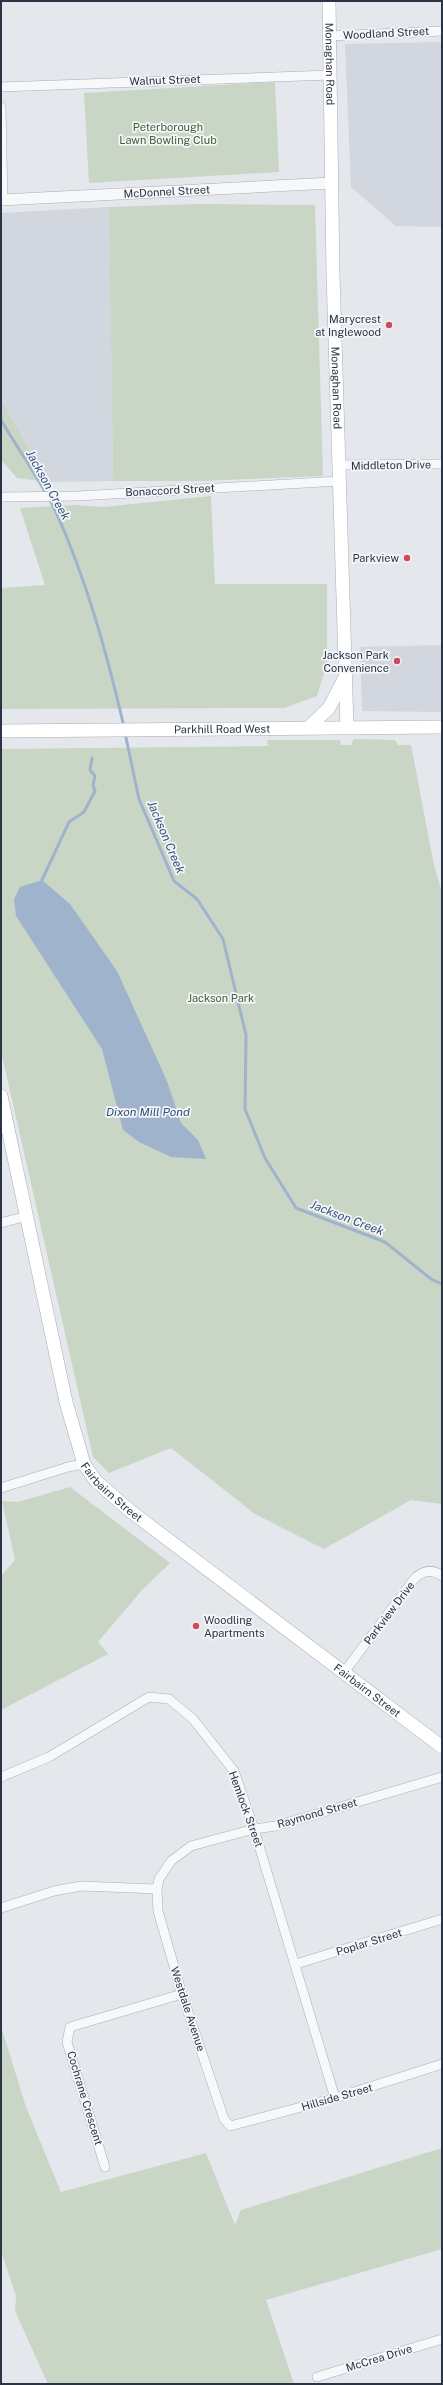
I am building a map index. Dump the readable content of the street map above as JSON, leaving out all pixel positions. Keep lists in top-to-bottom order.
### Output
{
  "streets": {
    "main road": ["Monaghan Road", "Parkhill Road West", "Fairbairn Street"],
    "street": [
      "Woodland Street",
      "Walnut Street",
      "McDonnel Street",
      "Middleton Drive",
      "Bonaccord Street",
      "Parkview Drive",
      "Hemlock Street",
      "Raymond Street",
      "Poplar Street",
      "Westdale Avenue",
      "Hillside Street",
      "Cochrane Crescent",
      "McCrea Drive"
    ]
  },
  "crossings": [
    ["Woodland Street", "Monaghan Road"],
    ["Monaghan Road", "Walnut Street"],
    ["Monaghan Road", "McDonnel Street"],
    ["Monaghan Road", "Middleton Drive"],
    ["Monaghan Road", "Bonaccord Street"],
    ["Monaghan Road", "Parkhill Road West"],
    ["Fairbairn Street", "Parkview Drive"],
    ["Hemlock Street", "Raymond Street"],
    ["Hemlock Street", "Poplar Street"],
    ["Hemlock Street", "Hillside Street"],
    ["Raymond Street", "Westdale Avenue"],
    ["Westdale Avenue", "Hillside Street"],
    ["Westdale Avenue", "Cochrane Crescent"]
  ],
  "water": ["Jackson Creek", "Dixon Mill Pond"],
  "parks": ["Peterborough Lawn Bowling Club", "Jackson Park"],
  "places": [
    "Marycrest at Inglewood",
    "Parkview",
    "Jackson Park Convenience",
    "Woodling Apartments"
  ]
}
